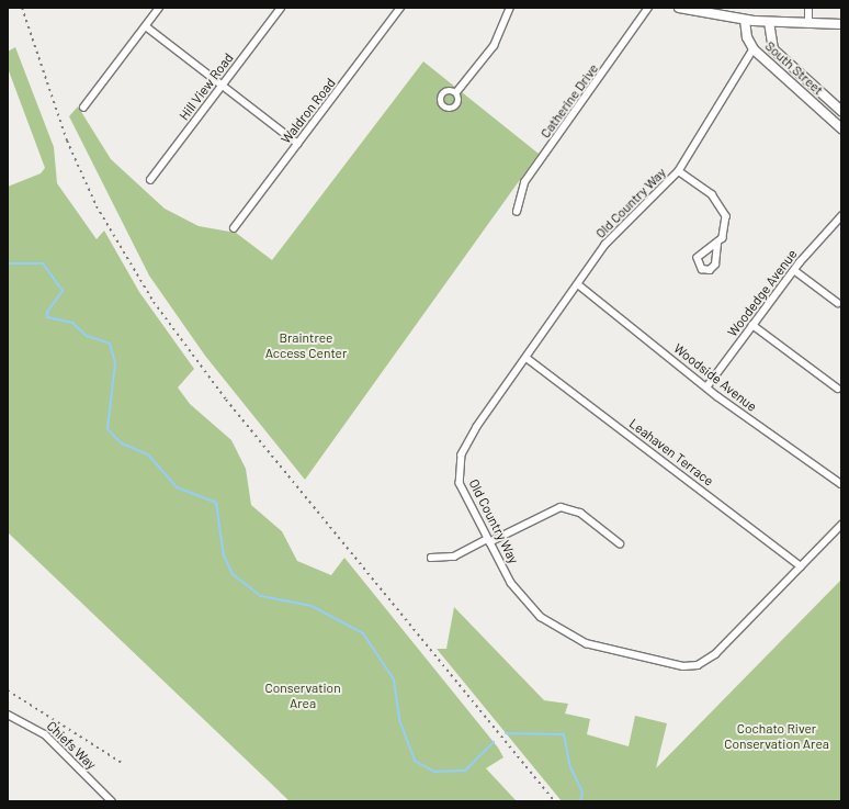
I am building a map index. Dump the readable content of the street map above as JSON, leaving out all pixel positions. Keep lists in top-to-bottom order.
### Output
{
  "streets": {
    "main road": ["South Street"],
    "street": [
      "Hill View Road",
      "Catherine Drive",
      "Waldron Road",
      "Old Country Way",
      "Woodedge Avenue",
      "Woodside Avenue",
      "Leahaven Terrace",
      "Chiefs Way"
    ]
  },
  "crossings": [
    ["South Street", "Old Country Way"],
    ["Old Country Way", "Woodside Avenue"],
    ["Old Country Way", "Leahaven Terrace"],
    ["Woodedge Avenue", "Woodside Avenue"]
  ],
  "parks": ["Braintree Access Center", "Conservation Area", "Cochato River Conservation Area"]
}
